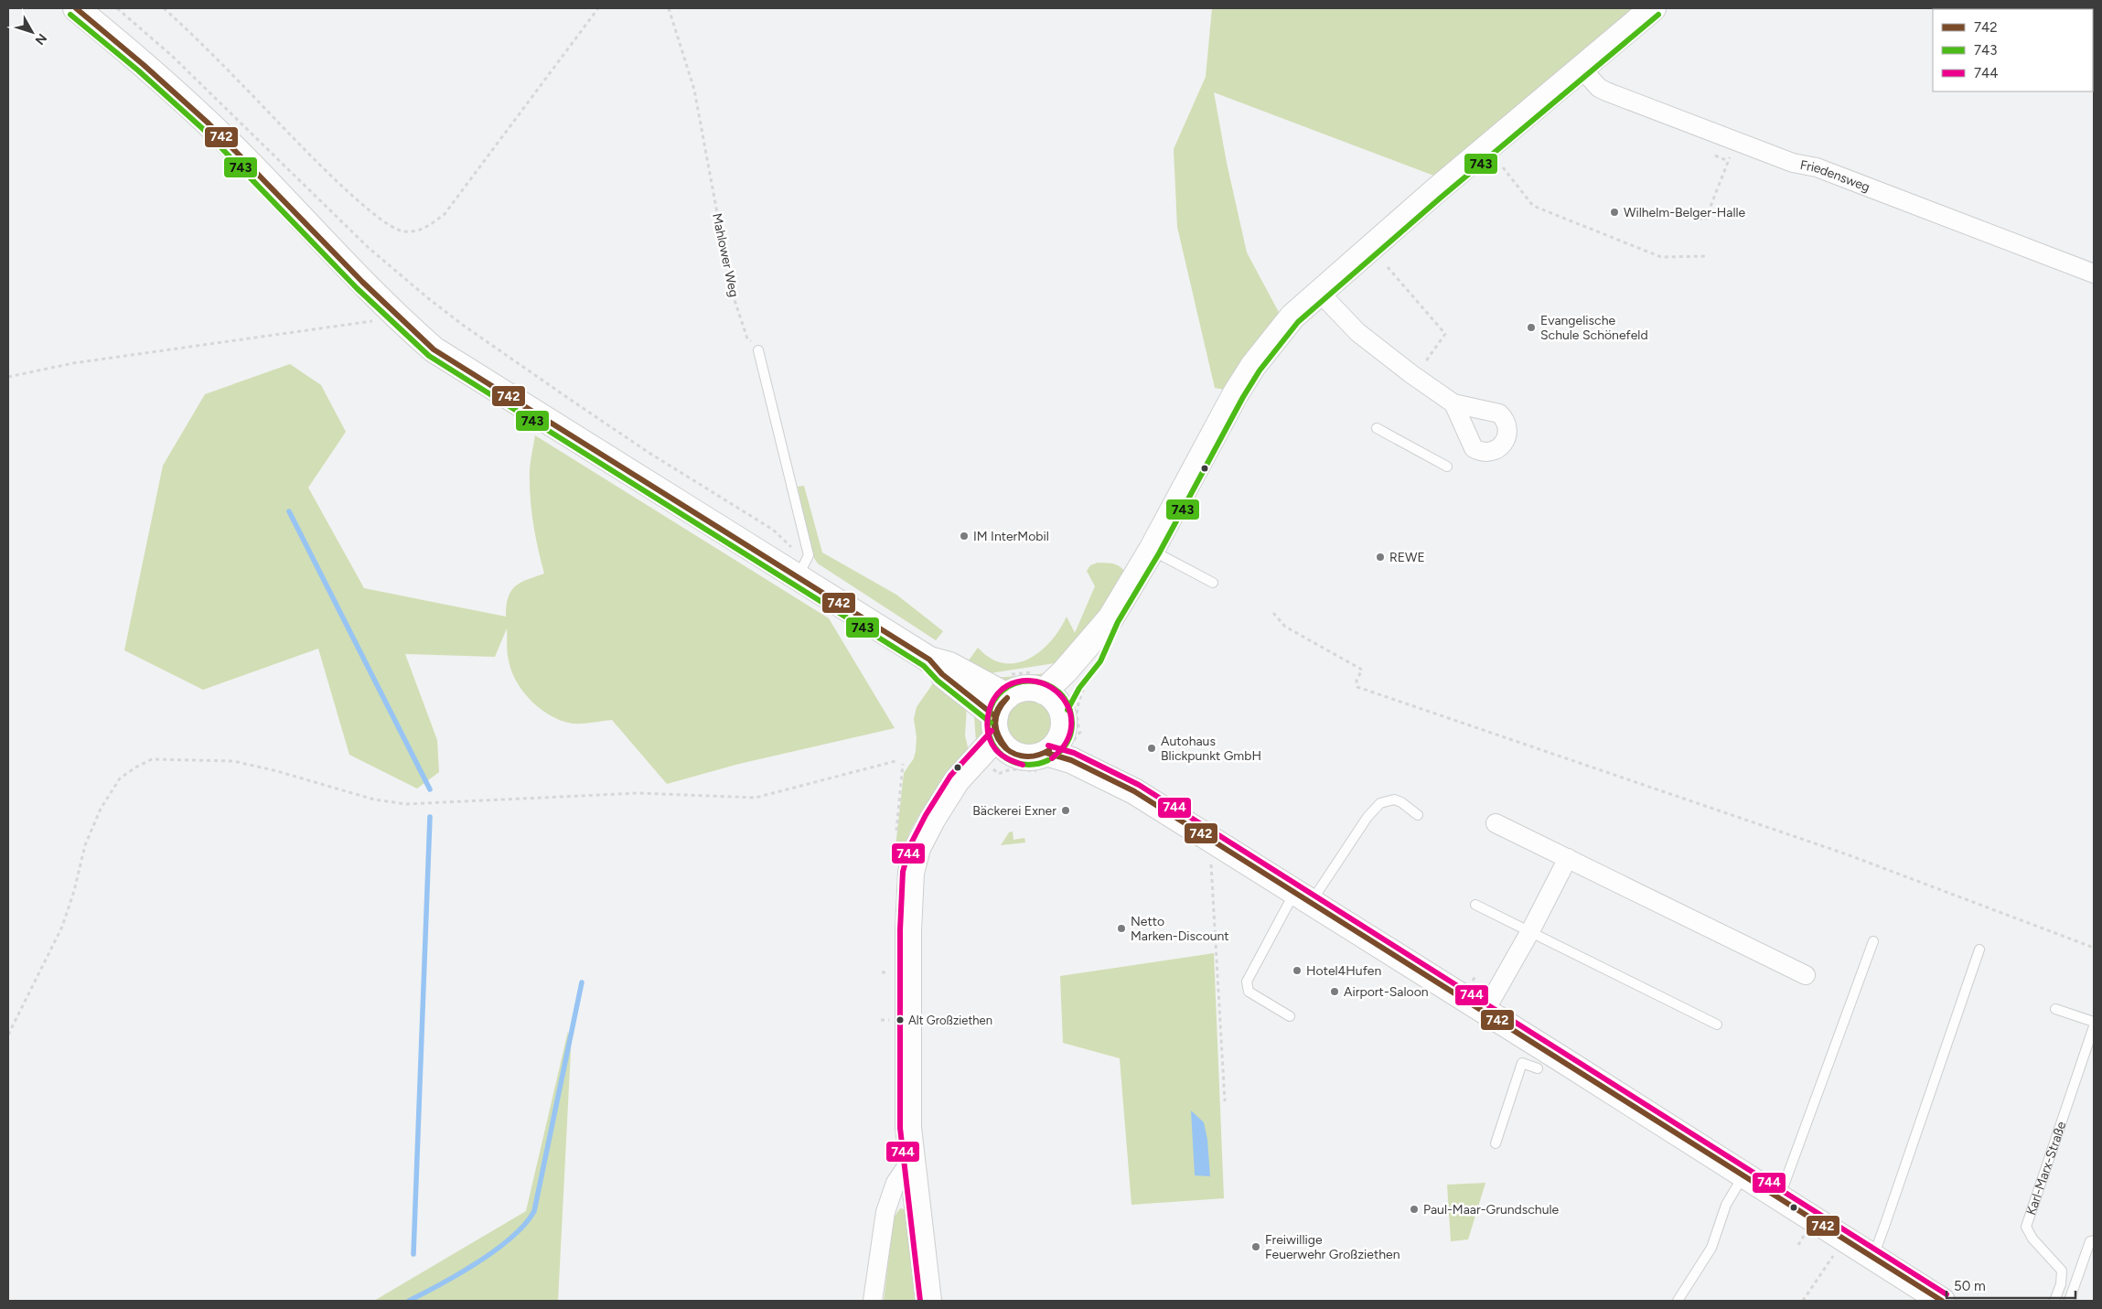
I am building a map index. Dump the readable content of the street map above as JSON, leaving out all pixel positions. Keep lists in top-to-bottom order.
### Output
{
  "streets": {
    "street": ["Friedensweg"],
    "lane": ["Karl-Marx-Straße"],
    "path": ["Mahlower Weg"]
  },
  "places": [
    "Wilhelm-Belger-Halle",
    "Evangelische Schule Schönefeld",
    "IM InterMobil",
    "REWE",
    "Autohaus Blickpunkt GmbH",
    "Bäckerei Exner",
    "Netto Marken-Discount",
    "Hotel4Hufen",
    "Airport-Saloon",
    "Alt Großziethen",
    "Paul-Maar-Grundschule",
    "Freiwillige Feuerwehr Großziethen"
  ],
  "lines": ["transit line 742", "transit line 743", "transit line 744"],
  "legend": ["742", "743", "744"],
  "scale_bar": "50 m",
  "north": "bottom right"
}
